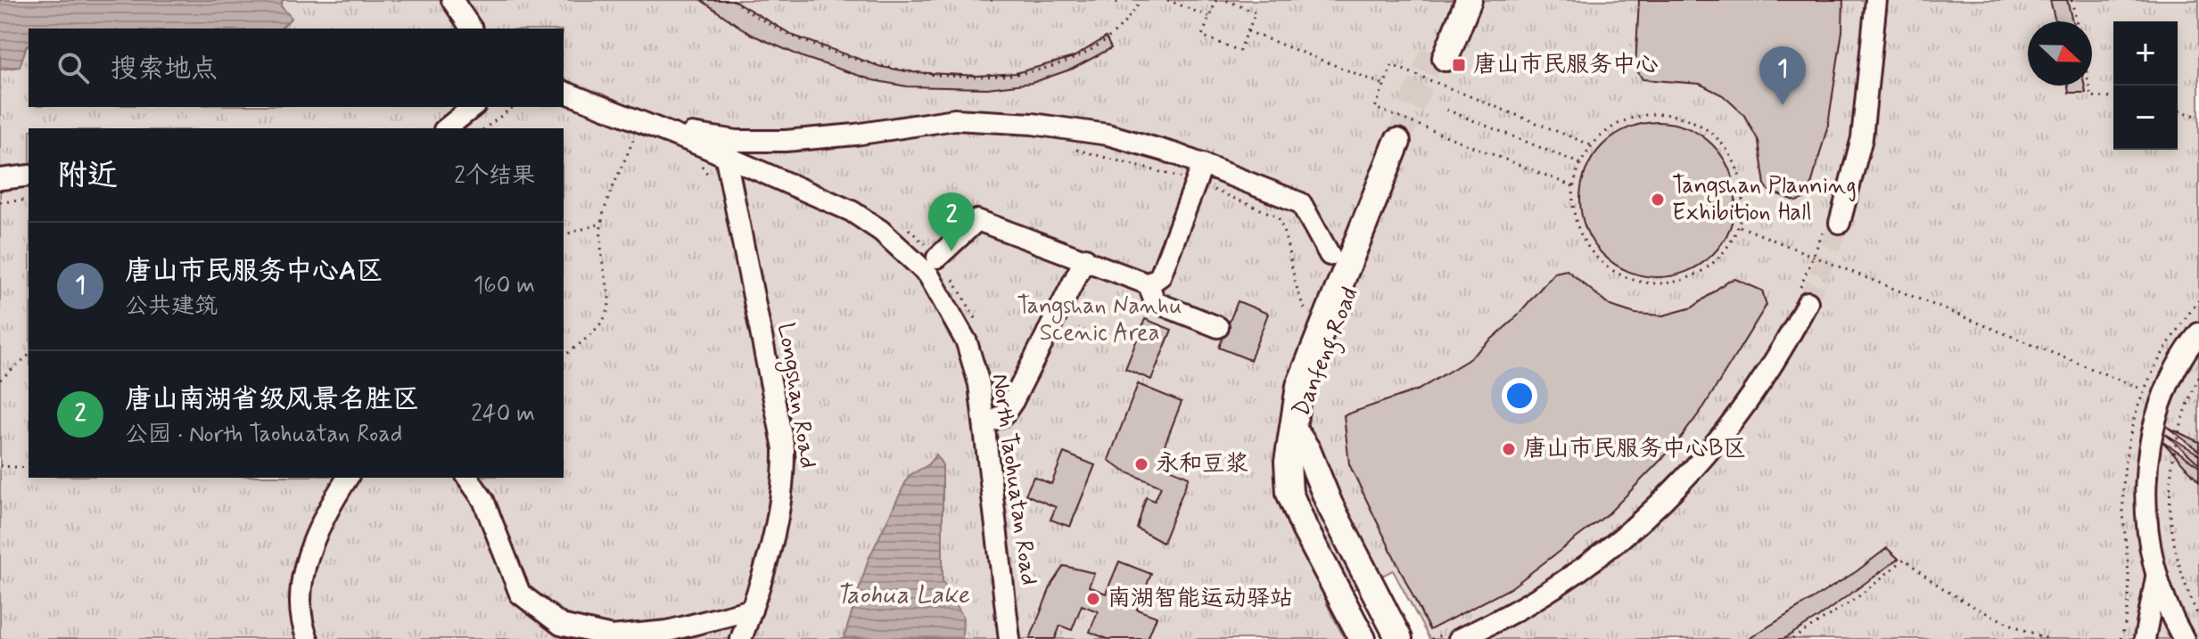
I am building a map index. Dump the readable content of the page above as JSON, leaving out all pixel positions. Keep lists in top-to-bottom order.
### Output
{
  "streets": {
    "main road": ["Danfeng Road"],
    "street": ["Longshan Road", "North Taohuatan Road"]
  },
  "crossings": [
    ["Longshan Road", "North Taohuatan Road"]
  ],
  "water": ["Taohua Lake"],
  "parks": ["Tangshan Nanhu Scenic Area"],
  "places": {
    "transit": ["唐山市民服务中心"],
    "other": [
      "Tangshan Planning Exhibition Hall",
      "唐山市民服务中心B区",
      "永和豆浆",
      "南湖智能运动驿站"
    ]
  },
  "north": "right",
  "page": {
    "map_buttons": ["+", "−"],
    "search": "搜索地点",
    "pins": ["1", "2"],
    "heading": ["附近", "2个结果"],
    "list": [
      {
        "mark": "1",
        "name": "唐山市民服务中心A区",
        "note": "公共建筑",
        "value": "160 m"
      },
      {
        "mark": "2",
        "name": "唐山南湖省级风景名胜区",
        "note": "公园 · North Taohuatan Road",
        "value": "240 m"
      }
    ]
  }
}
